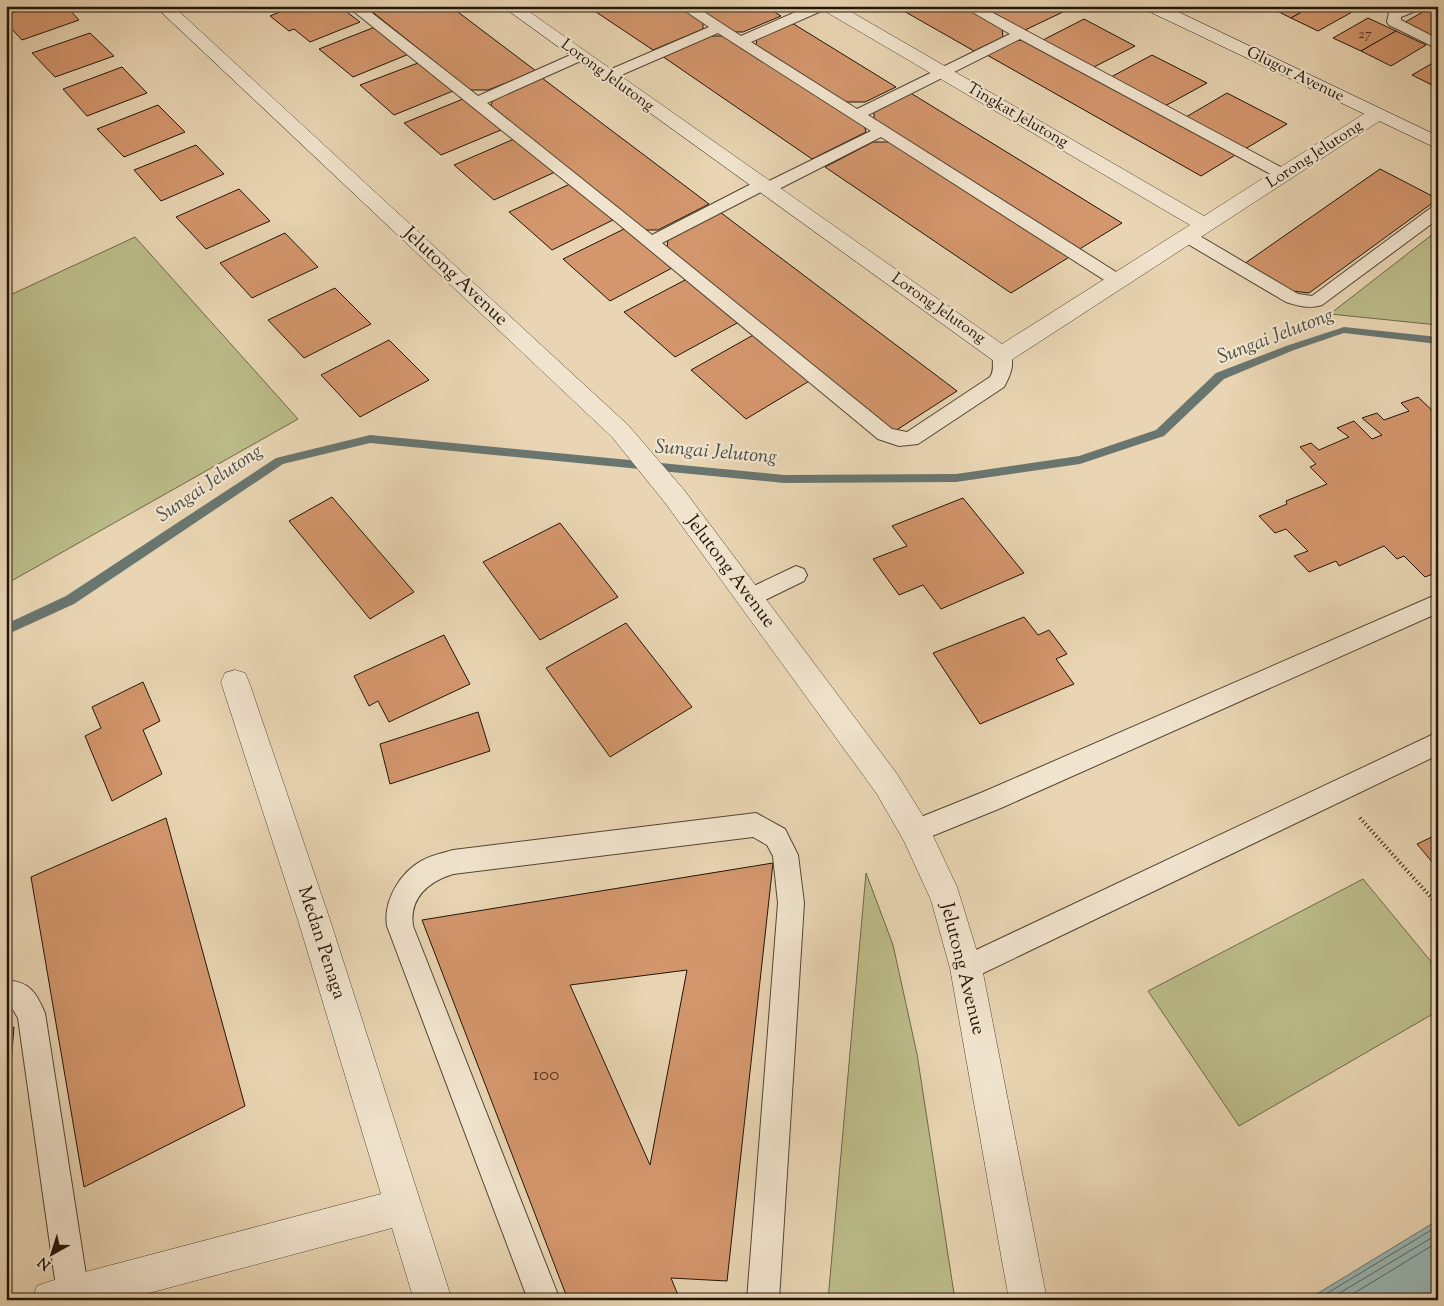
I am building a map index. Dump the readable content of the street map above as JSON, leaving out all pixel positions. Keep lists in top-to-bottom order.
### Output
{
  "streets": {
    "street": [
      "Glugor Avenue",
      "Lorong Jelutong",
      "Tingkat Jelutong",
      "Jelutong Avenue",
      "Medan Penaga"
    ]
  },
  "crossings": [
    ["Glugor Avenue", "Lorong Jelutong"],
    ["Lorong Jelutong", "Tingkat Jelutong"]
  ],
  "water": ["Sungai Jelutong"],
  "house_numbers": ["27", "100"],
  "north": "bottom left"
}
